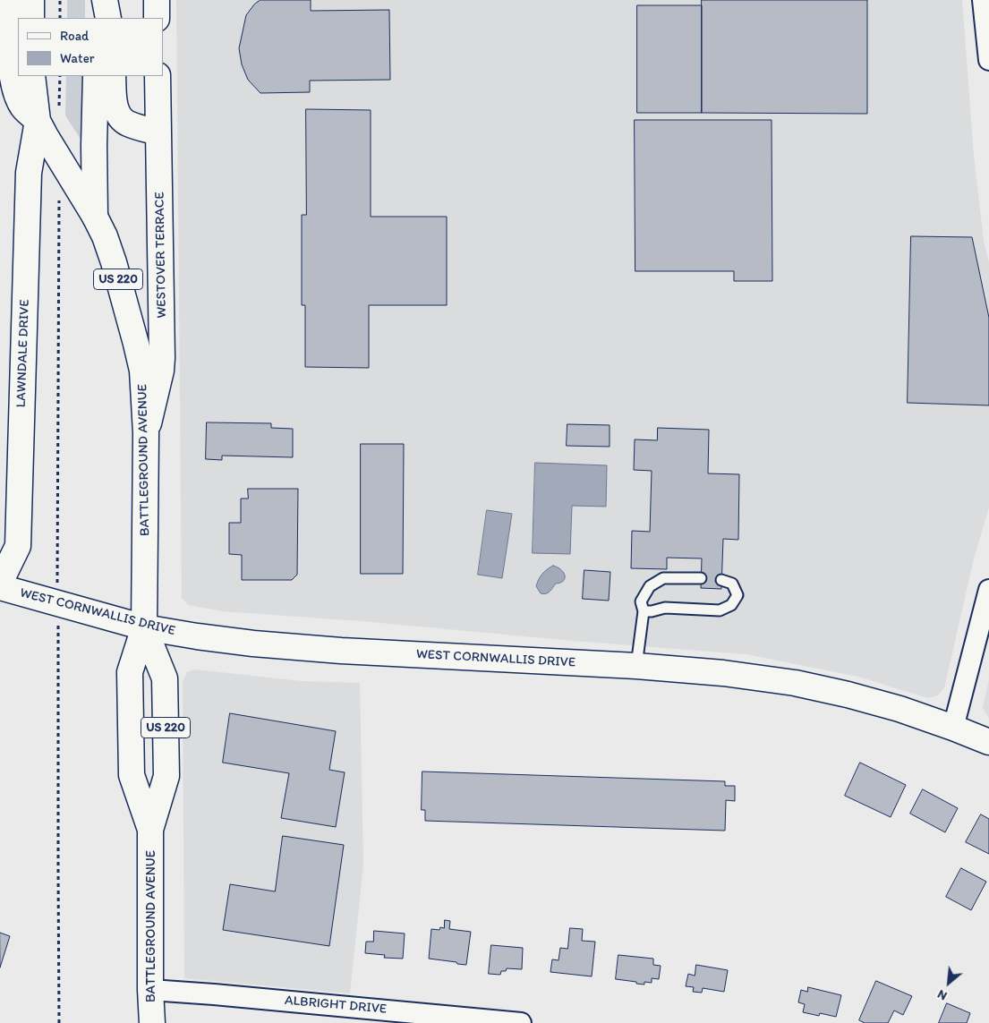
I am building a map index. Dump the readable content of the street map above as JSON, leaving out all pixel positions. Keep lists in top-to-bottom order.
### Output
{
  "streets": {
    "main road": [
      "WESTOVER TERRACE",
      "US 220",
      "LAWNDALE DRIVE",
      "BATTLEGROUND AVENUE",
      "WEST CORNWALLIS DRIVE"
    ],
    "street": ["ALBRIGHT DRIVE"]
  },
  "crossings": [
    ["WESTOVER TERRACE", "BATTLEGROUND AVENUE"],
    ["LAWNDALE DRIVE", "BATTLEGROUND AVENUE"],
    ["BATTLEGROUND AVENUE", "WEST CORNWALLIS DRIVE"],
    ["BATTLEGROUND AVENUE", "ALBRIGHT DRIVE"]
  ],
  "legend": ["Road", "Water"],
  "north": "bottom left"
}
